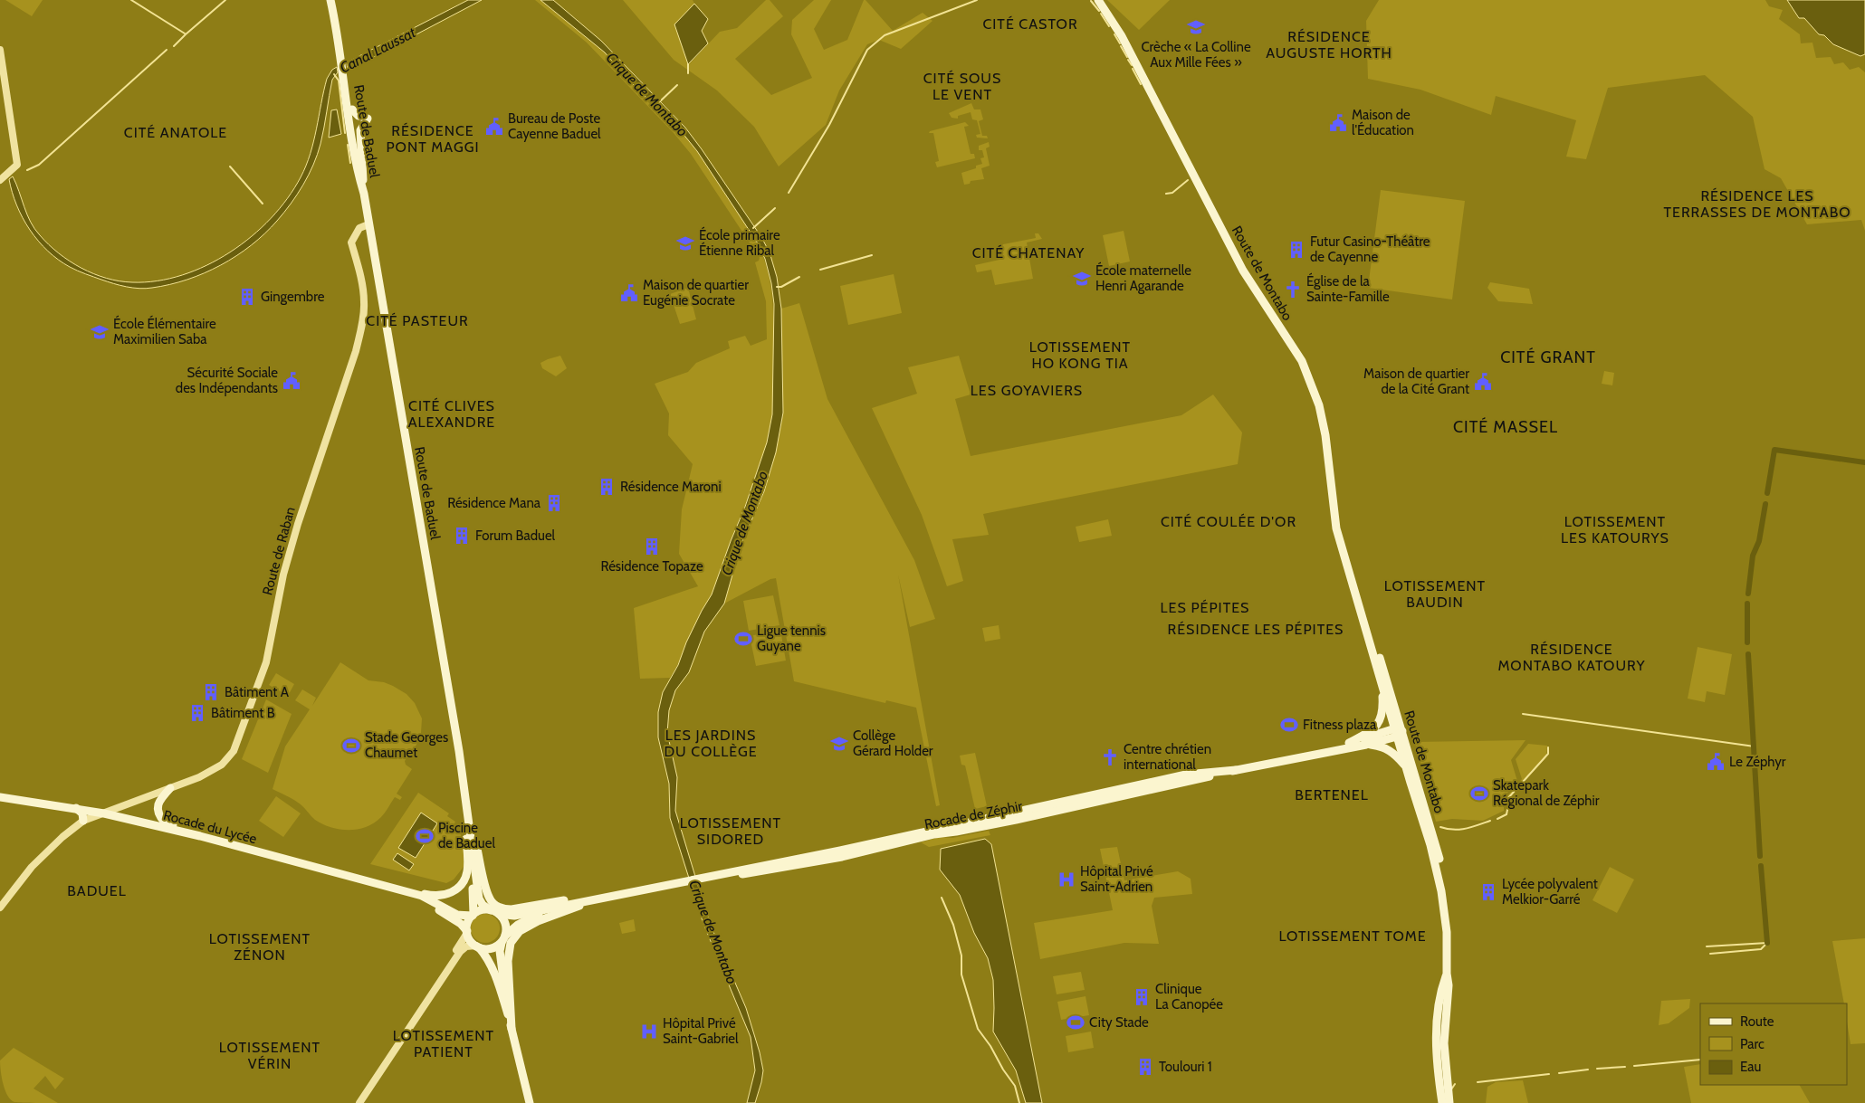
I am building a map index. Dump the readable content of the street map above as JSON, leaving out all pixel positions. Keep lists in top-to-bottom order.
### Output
{
  "streets": {
    "main road": [
      "Route de Baduel",
      "Route de Montabo",
      "Rocade de Zéphir",
      "Rocade du Lycée"
    ],
    "street": ["Route de Raban"]
  },
  "crossings": [
    ["Route de Baduel", "Route de Raban"],
    ["Route de Baduel", "Rocade de Zéphir"],
    ["Route de Baduel", "Rocade du Lycée"],
    ["Route de Montabo", "Rocade de Zéphir"],
    ["Route de Raban", "Rocade du Lycée"],
    ["Rocade de Zéphir", "Rocade du Lycée"]
  ],
  "districts": [
    "CITÉ CASTOR",
    "RÉSIDENCE AUGUSTE HORTH",
    "CITÉ SOUS LE VENT",
    "RÉSIDENCE PONT MAGGI",
    "CITÉ ANATOLE",
    "RÉSIDENCE LES TERRASSES DE MONTABO",
    "CITÉ CHATENAY",
    "CITÉ PASTEUR",
    "LOTISSEMENT HO KONG TIA",
    "CITÉ GRANT",
    "LES GOYAVIERS",
    "CITÉ CLIVES ALEXANDRE",
    "CITÉ MASSEL",
    "CITÉ COULÉE D'OR",
    "LOTISSEMENT LES KATOURYS",
    "LOTISSEMENT BAUDIN",
    "LES PÉPITES",
    "RÉSIDENCE LES PÉPITES",
    "RÉSIDENCE MONTABO KATOURY",
    "LES JARDINS DU COLLÈGE",
    "BERTENEL",
    "LOTISSEMENT SIDORED",
    "BADUEL",
    "LOTISSEMENT TOME",
    "LOTISSEMENT ZÉNON",
    "LOTISSEMENT PATIENT",
    "LOTISSEMENT VÉRIN"
  ],
  "water": ["Canal Laussat", "Crique de Montabo"],
  "places": {
    "school or university": [
      "Crèche « La Colline Aux Mille Fées »",
      "École primaire Étienne Ribal",
      "École maternelle Henri Agarande",
      "École Élémentaire Maximilien Saba",
      "Collège Gérard Holder"
    ],
    "public building": [
      "Maison de l'Éducation",
      "Bureau de Poste Cayenne Baduel",
      "Maison de quartier Eugénie Socrate",
      "Sécurité Sociale des Indépendants",
      "Maison de quartier de la Cité Grant",
      "Le Zéphyr"
    ],
    "building": [
      "Futur Casino-Théâtre de Cayenne",
      "Gingembre",
      "Résidence Maroni",
      "Résidence Mana",
      "Forum Baduel",
      "Résidence Topaze",
      "Bâtiment A",
      "Bâtiment B",
      "Lycée polyvalent Melkior-Garré",
      "Clinique La Canopée",
      "Toulouri 1"
    ],
    "church": ["Église de la Sainte-Famille", "Centre chrétien international"],
    "sports": [
      "Ligue tennis Guyane",
      "Fitness plaza",
      "Stade Georges Chaumet",
      "Skatepark Régional de Zéphir",
      "Piscine de Baduel",
      "City Stade"
    ],
    "hospital": ["Hôpital Privé Saint-Adrien", "Hôpital Privé Saint-Gabriel"]
  },
  "legend": ["Route", "Parc", "Eau"]
}
